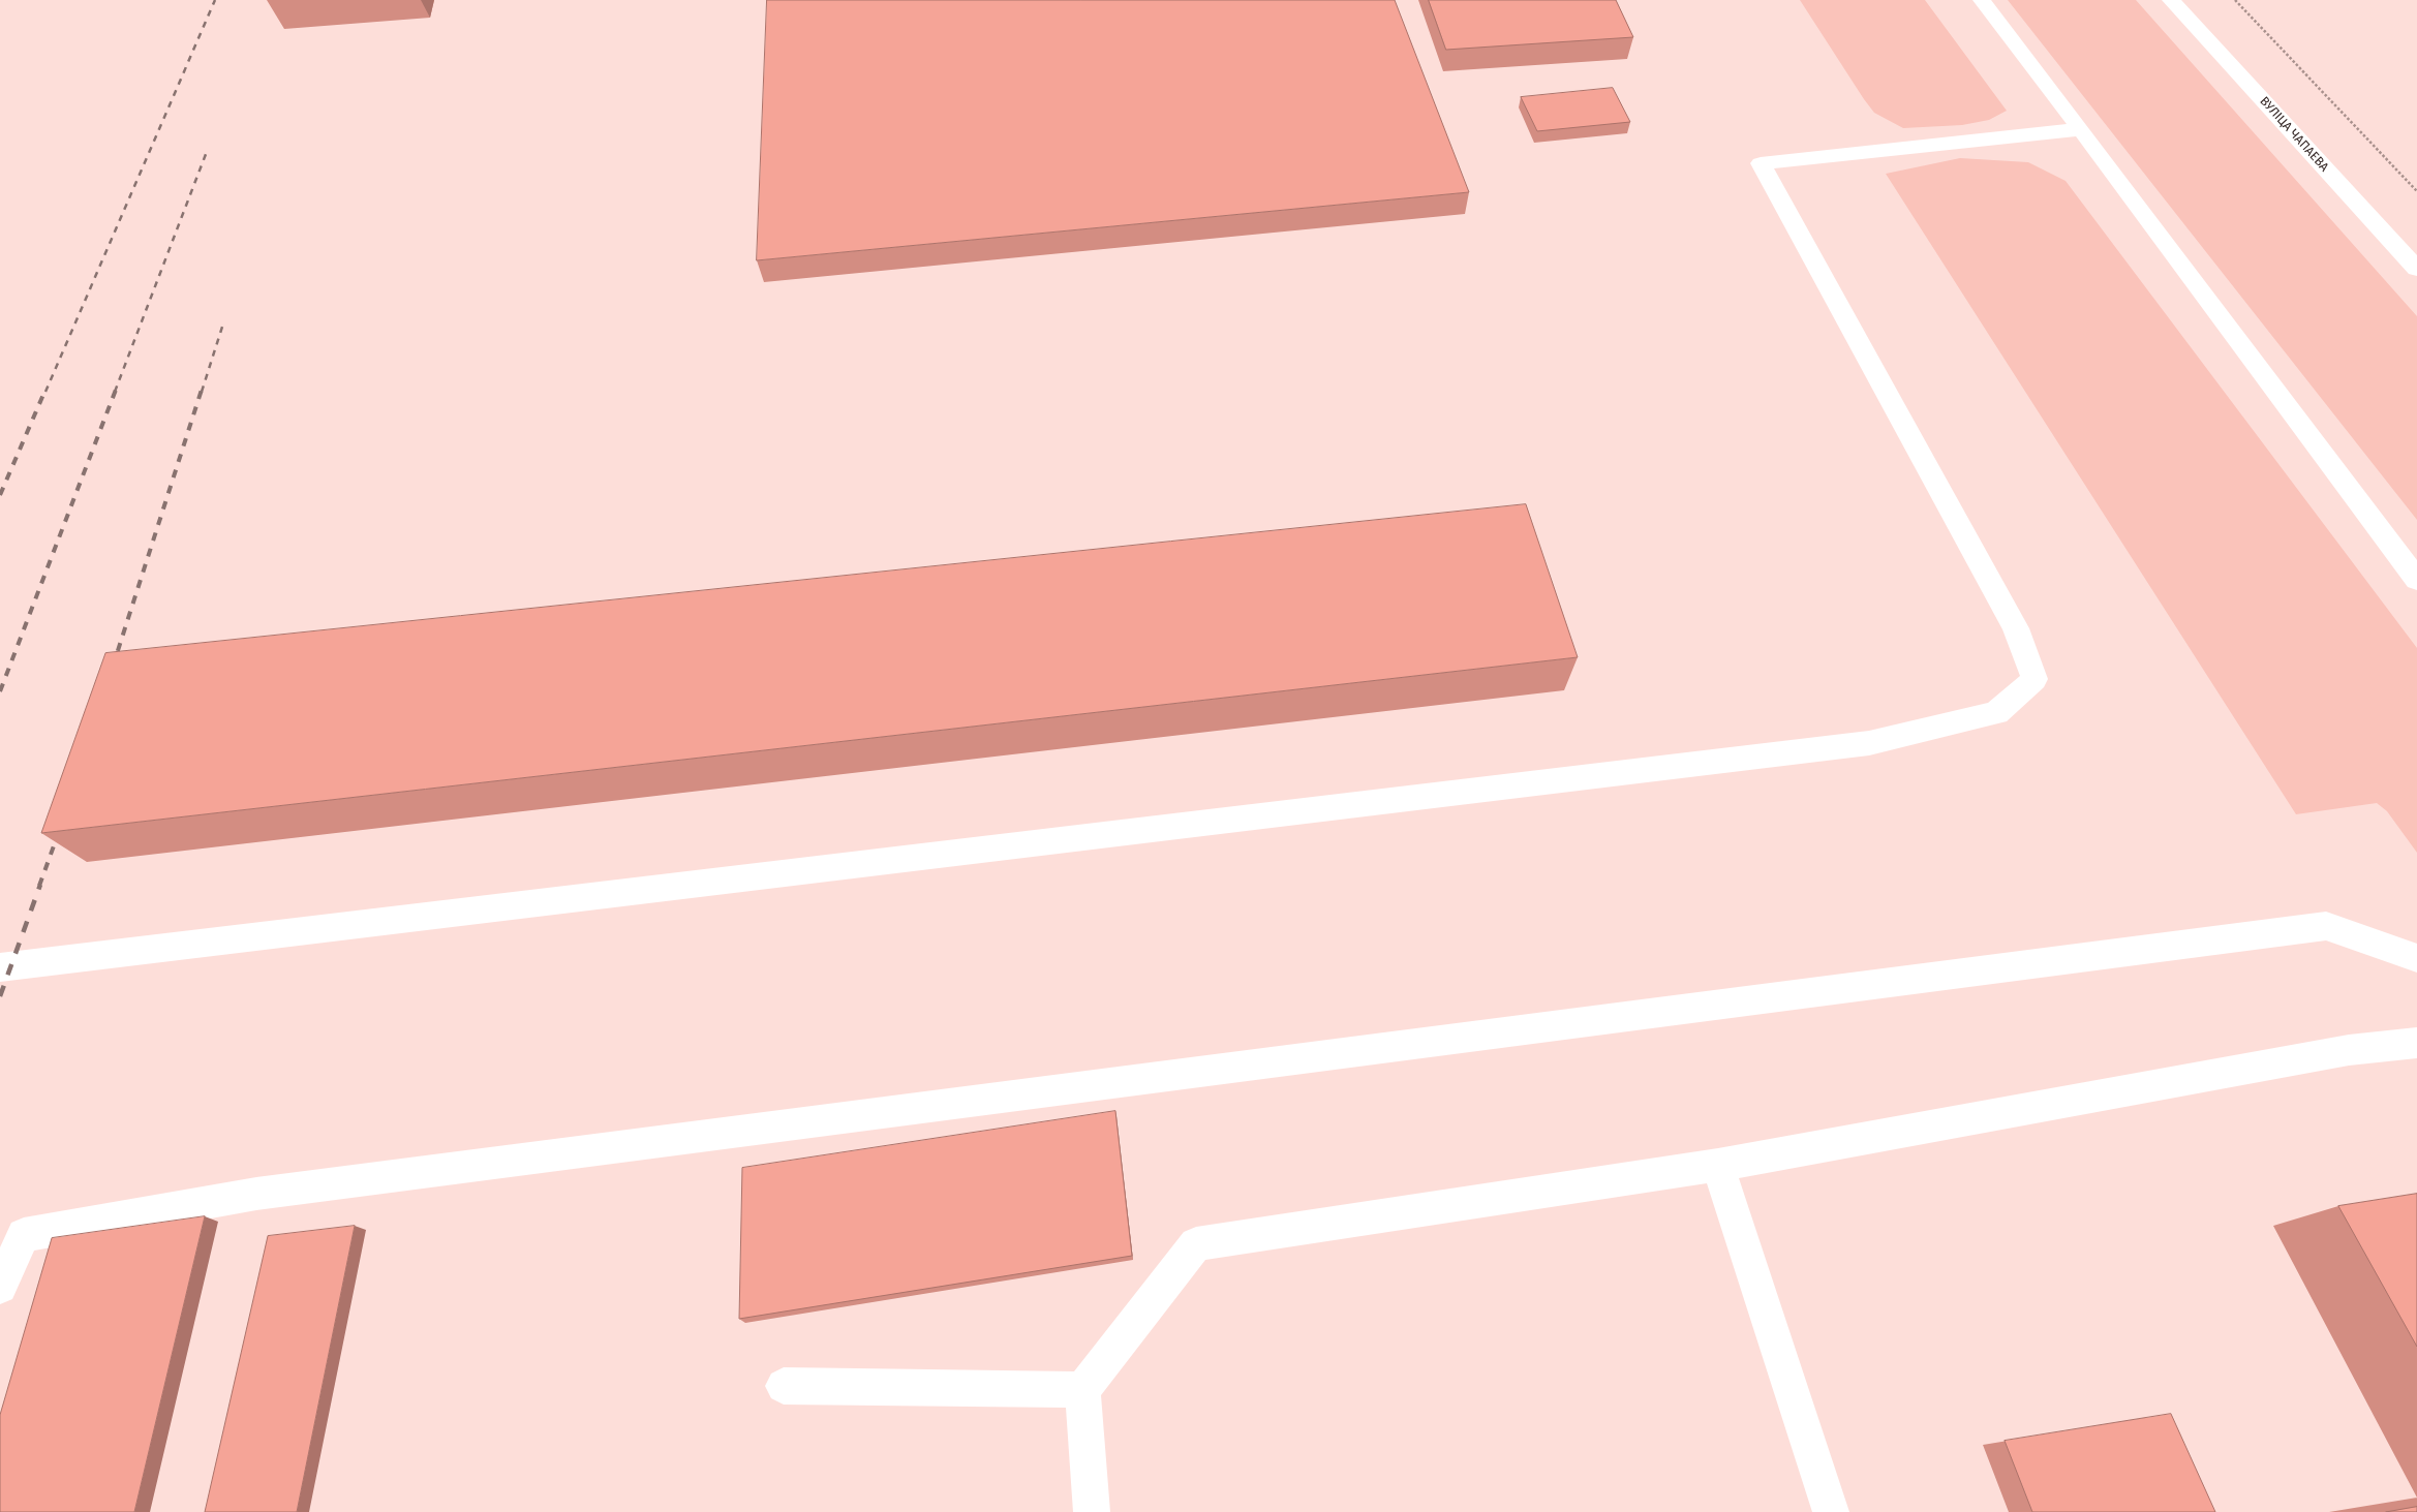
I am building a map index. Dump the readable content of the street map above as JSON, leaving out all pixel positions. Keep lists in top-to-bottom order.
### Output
{
  "streets": {
    "street": ["ВУЛІЦА ЧАПАЕВА"]
  }
}
